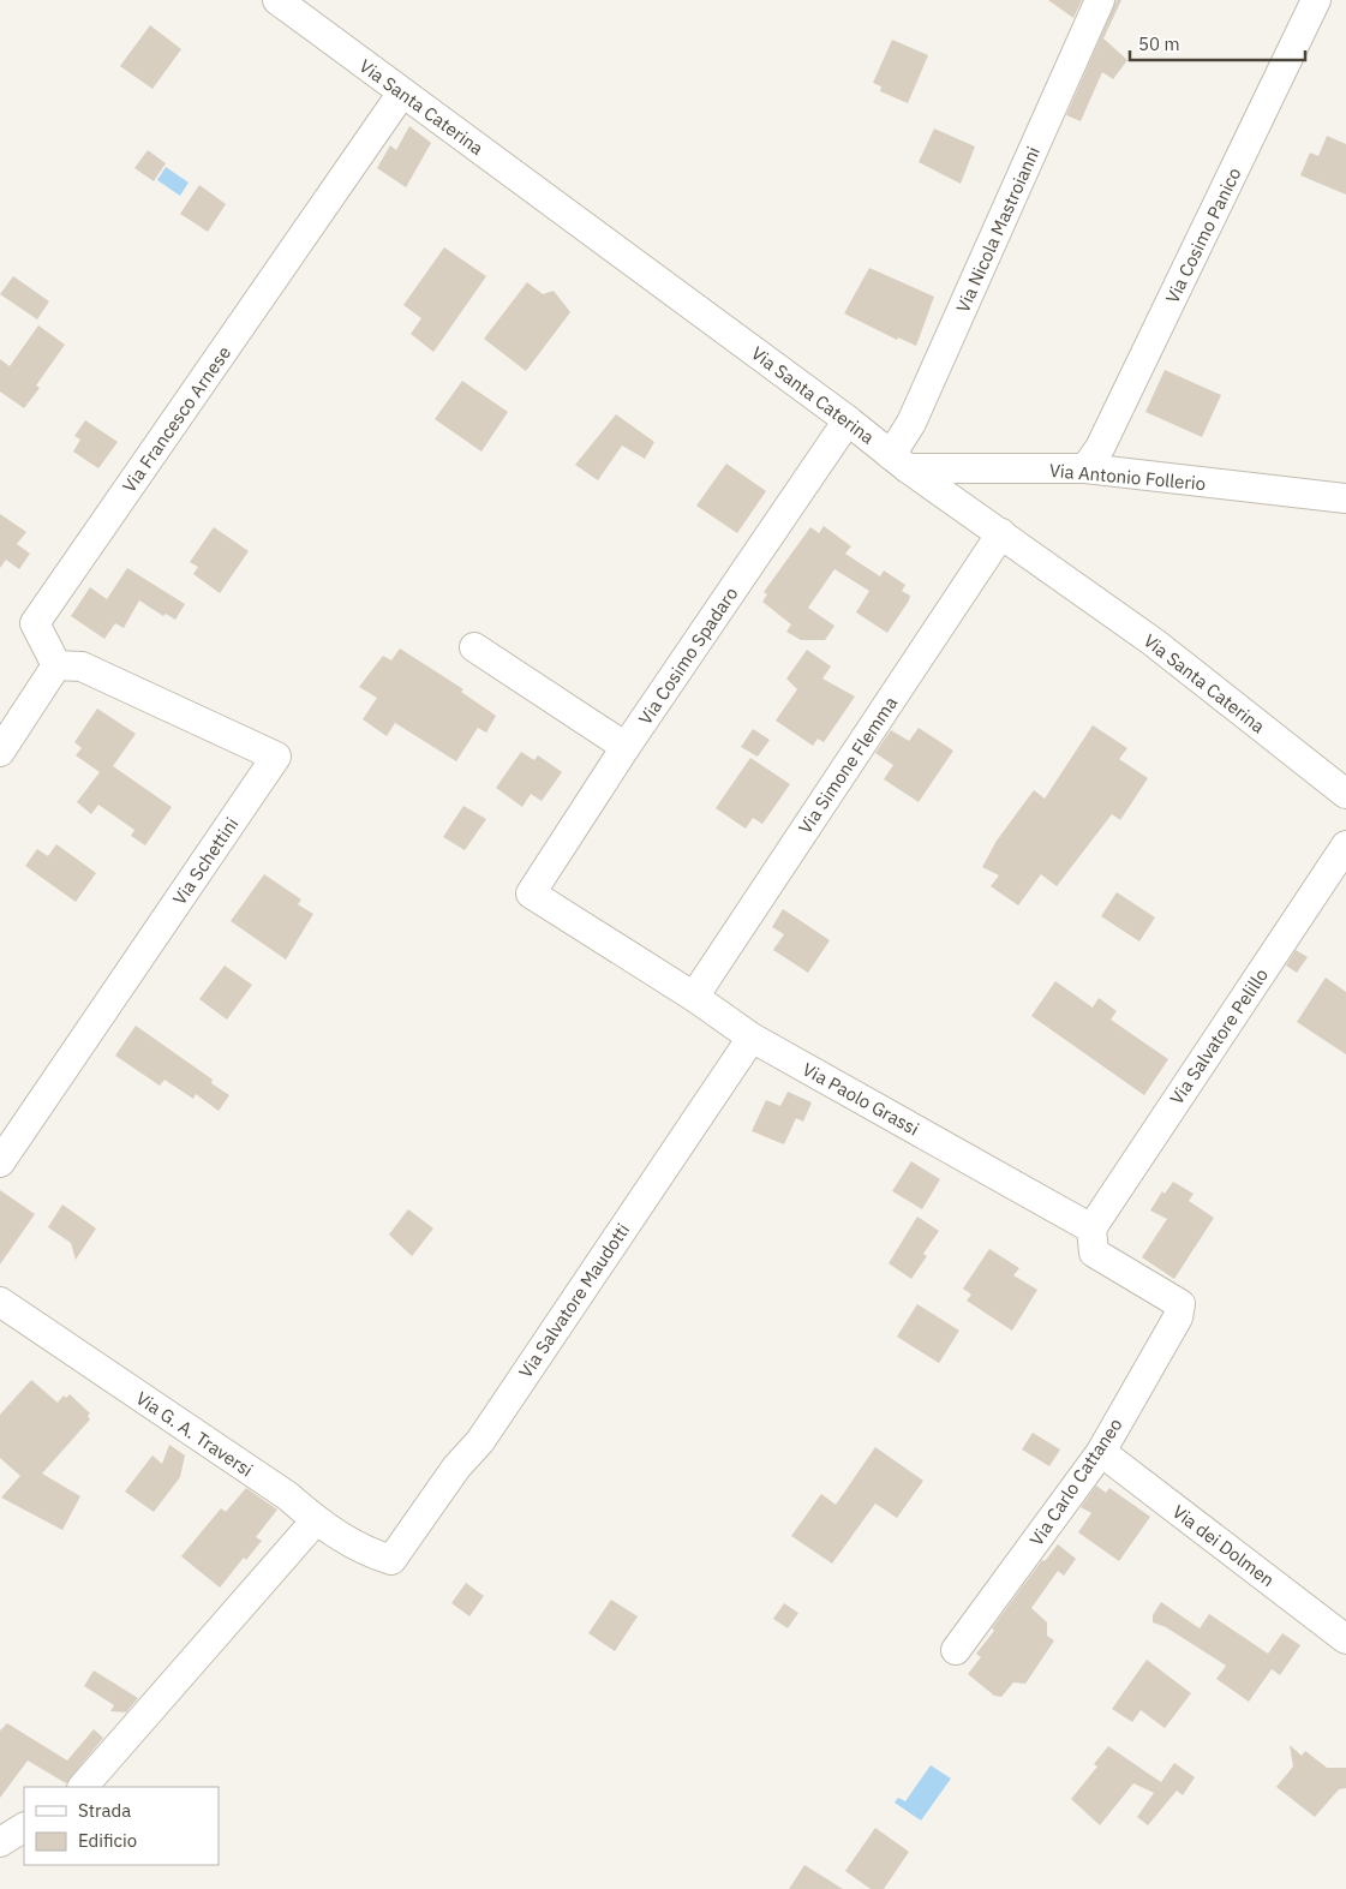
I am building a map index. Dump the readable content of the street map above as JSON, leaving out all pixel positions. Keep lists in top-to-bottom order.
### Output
{
  "streets": {
    "street": [
      "Via Santa Caterina",
      "Via Nicola Mastroianni",
      "Via Cosimo Panico",
      "Via Francesco Arnese",
      "Via Antonio Follerio",
      "Via Cosimo Spadaro",
      "Via Simone Flemma",
      "Via Schettini",
      "Via Salvatore Pelillo",
      "Via Paolo Grassi",
      "Via Salvatore Maudotti",
      "Via G. A. Traversi",
      "Via Carlo Cattaneo",
      "Via dei Dolmen"
    ]
  },
  "crossings": [
    ["Via Santa Caterina", "Via Nicola Mastroianni"],
    ["Via Santa Caterina", "Via Francesco Arnese"],
    ["Via Santa Caterina", "Via Antonio Follerio"],
    ["Via Santa Caterina", "Via Cosimo Spadaro"],
    ["Via Santa Caterina", "Via Simone Flemma"],
    ["Via Nicola Mastroianni", "Via Antonio Follerio"],
    ["Via Cosimo Panico", "Via Antonio Follerio"],
    ["Via Francesco Arnese", "Via Schettini"],
    ["Via Cosimo Spadaro", "Via Paolo Grassi"],
    ["Via Simone Flemma", "Via Paolo Grassi"],
    ["Via Salvatore Pelillo", "Via Paolo Grassi"],
    ["Via Salvatore Pelillo", "Via Carlo Cattaneo"],
    ["Via Paolo Grassi", "Via Salvatore Maudotti"],
    ["Via Paolo Grassi", "Via Carlo Cattaneo"],
    ["Via Salvatore Maudotti", "Via G. A. Traversi"],
    ["Via Carlo Cattaneo", "Via dei Dolmen"]
  ],
  "legend": ["Strada", "Edificio"],
  "scale_bar": "50 m"
}
